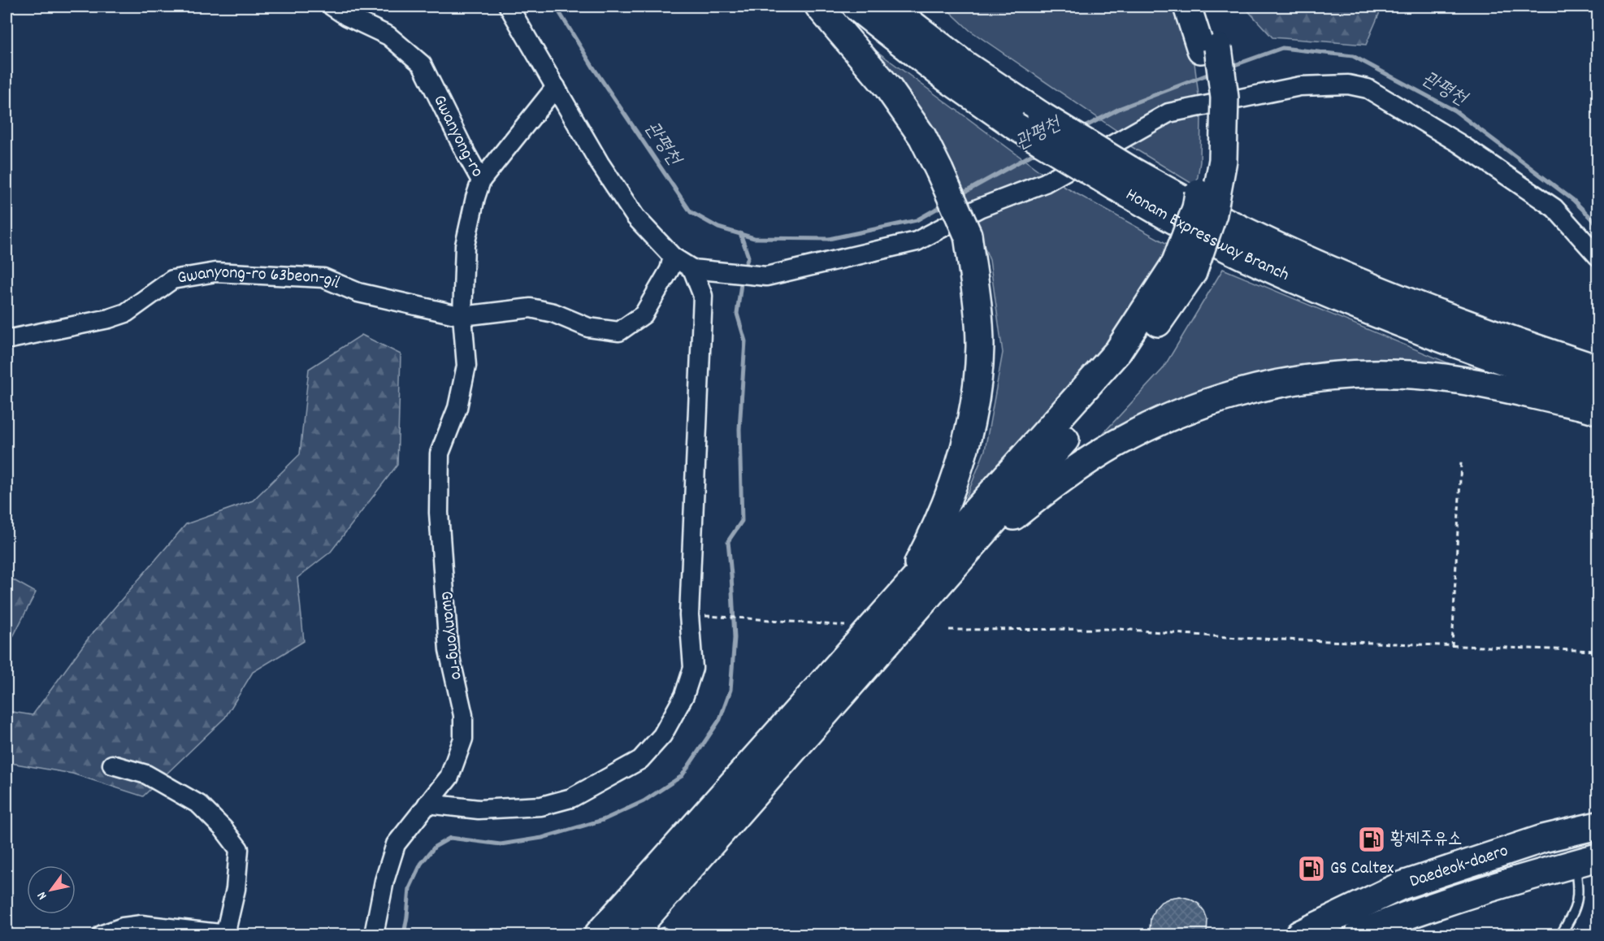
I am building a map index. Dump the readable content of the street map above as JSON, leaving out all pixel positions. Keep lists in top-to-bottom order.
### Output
{
  "streets": {
    "main road": ["Honam Expressway Branch", "Daedeok-daero"],
    "street": ["Gwanyong-ro", "Gwanyong-ro 63beon-gil"]
  },
  "crossings": [
    ["Gwanyong-ro", "Gwanyong-ro 63beon-gil"]
  ],
  "water": ["관평천"],
  "places": {
    "fuel station": ["황제주유소", "GS Caltex"]
  },
  "north": "bottom left"
}
